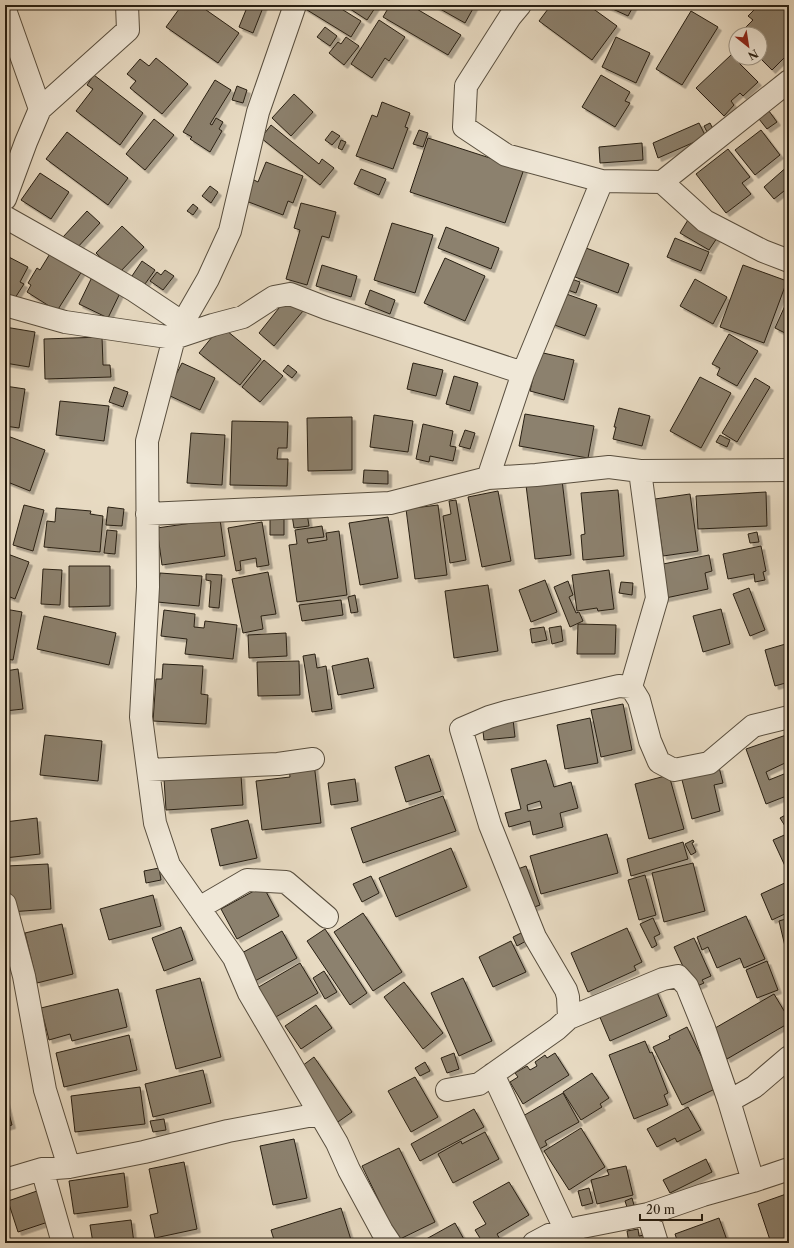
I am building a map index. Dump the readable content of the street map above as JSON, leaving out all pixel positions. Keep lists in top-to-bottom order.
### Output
{
  "scale_bar": "20 m",
  "north": "bottom right"
}
